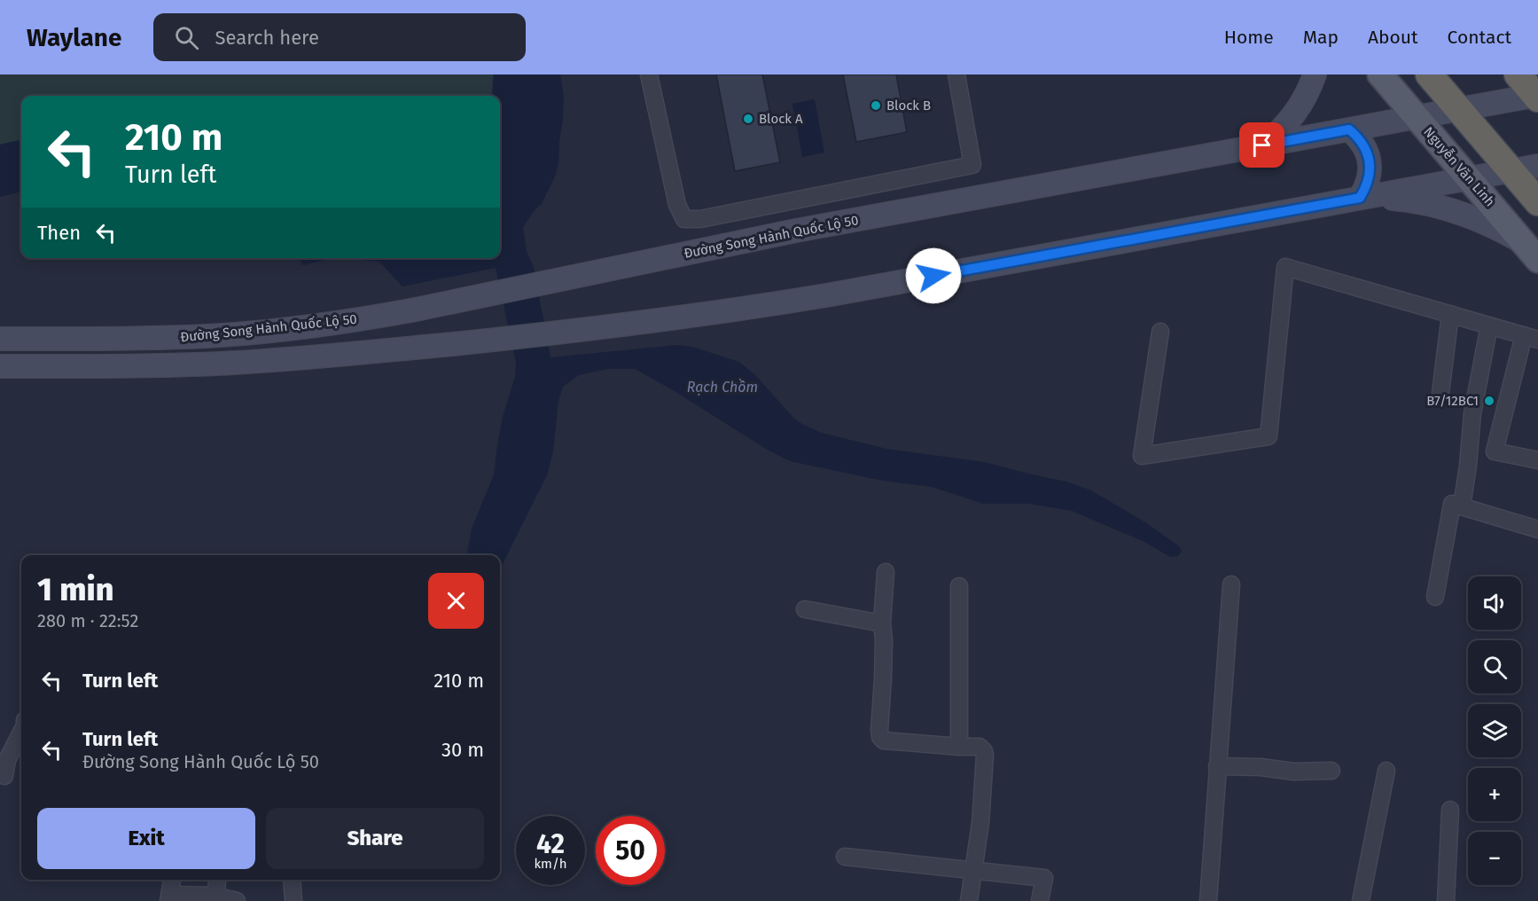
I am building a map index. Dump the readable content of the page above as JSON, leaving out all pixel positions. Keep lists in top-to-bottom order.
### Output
{
  "streets": {
    "main road": ["Nguyễn Văn Linh", "Đường Song Hành Quốc Lộ 50"]
  },
  "crossings": [
    ["Nguyễn Văn Linh", "Đường Song Hành Quốc Lộ 50"]
  ],
  "water": ["Rạch Chồm"],
  "places": ["Block B", "Block A", "B7/12BC1"],
  "page": {
    "header": "Waylane",
    "search": "Search here",
    "nav": [
      "Home",
      "Map",
      "About",
      "Contact"
    ],
    "turn": ["210 m", "Turn left"],
    "then": "Then",
    "heading": ["1 min", "280 m · 22:52"],
    "map_buttons": ["+", "−"],
    "list": [
      {
        "name": "Turn left",
        "value": "210 m"
      },
      {
        "name": "Turn left",
        "note": "Đường Song Hành Quốc Lộ 50",
        "value": "30 m"
      }
    ],
    "buttons": ["Exit", "Share"],
    "speed": "42 km/h",
    "limit": "50"
  }
}
